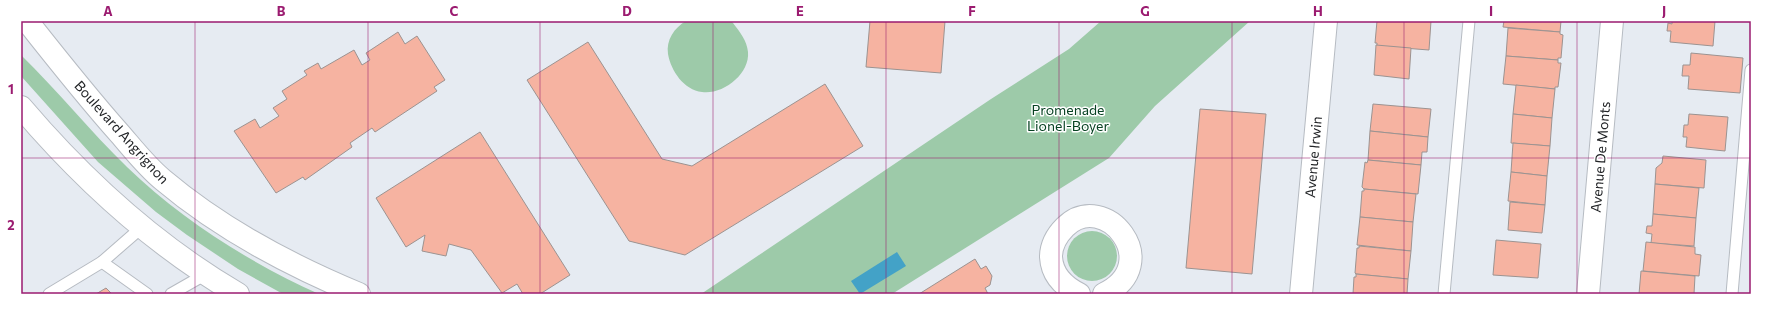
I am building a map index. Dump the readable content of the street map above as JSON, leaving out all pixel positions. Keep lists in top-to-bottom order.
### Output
{
  "streets": {
    "street": ["Boulevard Angrignon", "Avenue Irwin", "Avenue De Monts"]
  },
  "parks": ["Promenade Lionel-Boyer"],
  "grid": {
    "columns": [
      "A",
      "B",
      "C",
      "D",
      "E",
      "F",
      "G",
      "H",
      "I",
      "J"
    ],
    "rows": ["1", "2"]
  }
}
